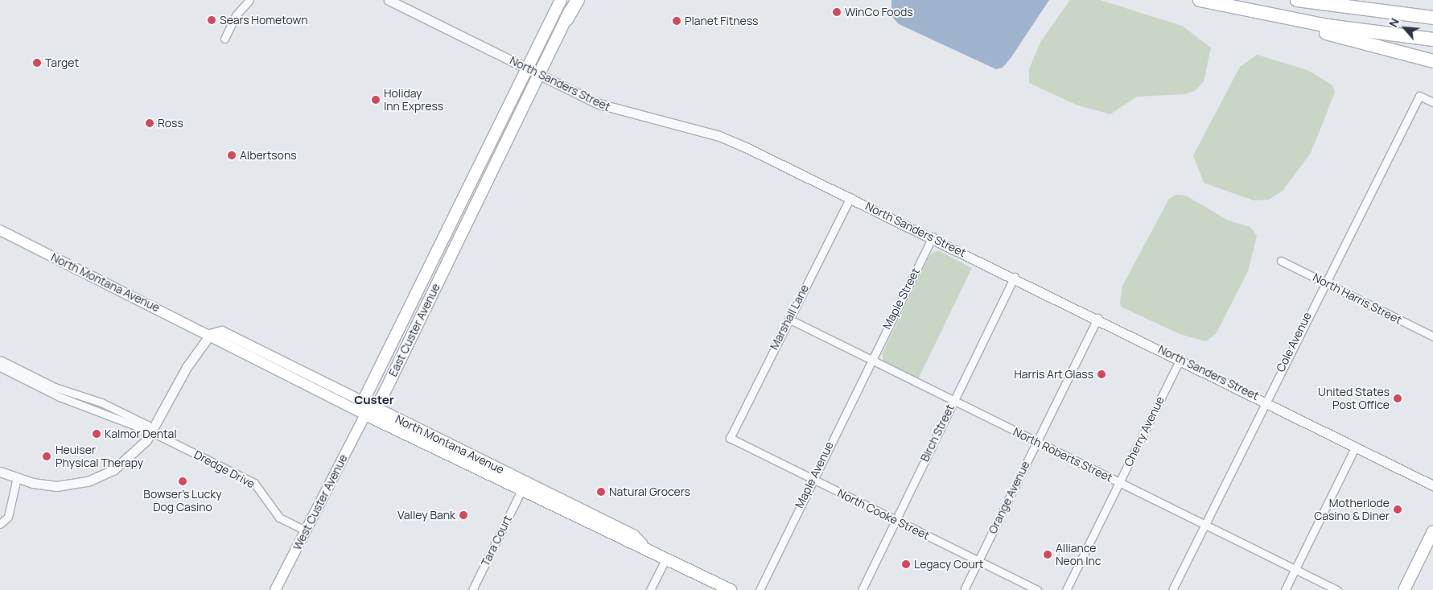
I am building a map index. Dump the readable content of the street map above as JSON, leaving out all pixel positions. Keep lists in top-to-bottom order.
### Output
{
  "streets": {
    "main road": ["North Montana Avenue", "East Custer Avenue", "West Custer Avenue"],
    "street": [
      "North Sanders Street",
      "Maple Street",
      "North Harris Street",
      "Marshall Lane",
      "Cole Avenue",
      "Cherry Avenue",
      "Birch Street",
      "North Roberts Street",
      "Dredge Drive",
      "Maple Avenue",
      "Orange Avenue",
      "North Cooke Street",
      "Tara Court"
    ]
  },
  "crossings": [
    ["North Sanders Street", "Maple Street"],
    ["North Sanders Street", "Marshall Lane"],
    ["North Sanders Street", "East Custer Avenue"],
    ["North Sanders Street", "Cole Avenue"],
    ["North Sanders Street", "Cherry Avenue"],
    ["North Sanders Street", "Birch Street"],
    ["North Sanders Street", "Orange Avenue"],
    ["North Montana Avenue", "East Custer Avenue"],
    ["North Montana Avenue", "West Custer Avenue"],
    ["North Montana Avenue", "Tara Court"],
    ["Maple Street", "North Roberts Street"],
    ["Maple Street", "Maple Avenue"],
    ["North Harris Street", "Cole Avenue"],
    ["Marshall Lane", "North Roberts Street"],
    ["Marshall Lane", "North Cooke Street"],
    ["Cole Avenue", "North Roberts Street"],
    ["Cherry Avenue", "North Roberts Street"],
    ["Birch Street", "North Roberts Street"],
    ["Birch Street", "North Cooke Street"],
    ["North Roberts Street", "Maple Avenue"],
    ["North Roberts Street", "Orange Avenue"],
    ["Dredge Drive", "West Custer Avenue"],
    ["Maple Avenue", "North Cooke Street"],
    ["Orange Avenue", "North Cooke Street"]
  ],
  "districts": ["Custer"],
  "places": [
    "WinCo Foods",
    "Sears Hometown",
    "Planet Fitness",
    "Target",
    "Holiday Inn Express",
    "Ross",
    "Albertsons",
    "Harris Art Glass",
    "United States Post Office",
    "Kalmor Dental",
    "Heuiser Physical Therapy",
    "Bowser's Lucky Dog Casino",
    "Natural Grocers",
    "Motherlode Casino & Diner",
    "Valley Bank",
    "Alliance Neon Inc",
    "Legacy Court"
  ],
  "north": "top left"
}
